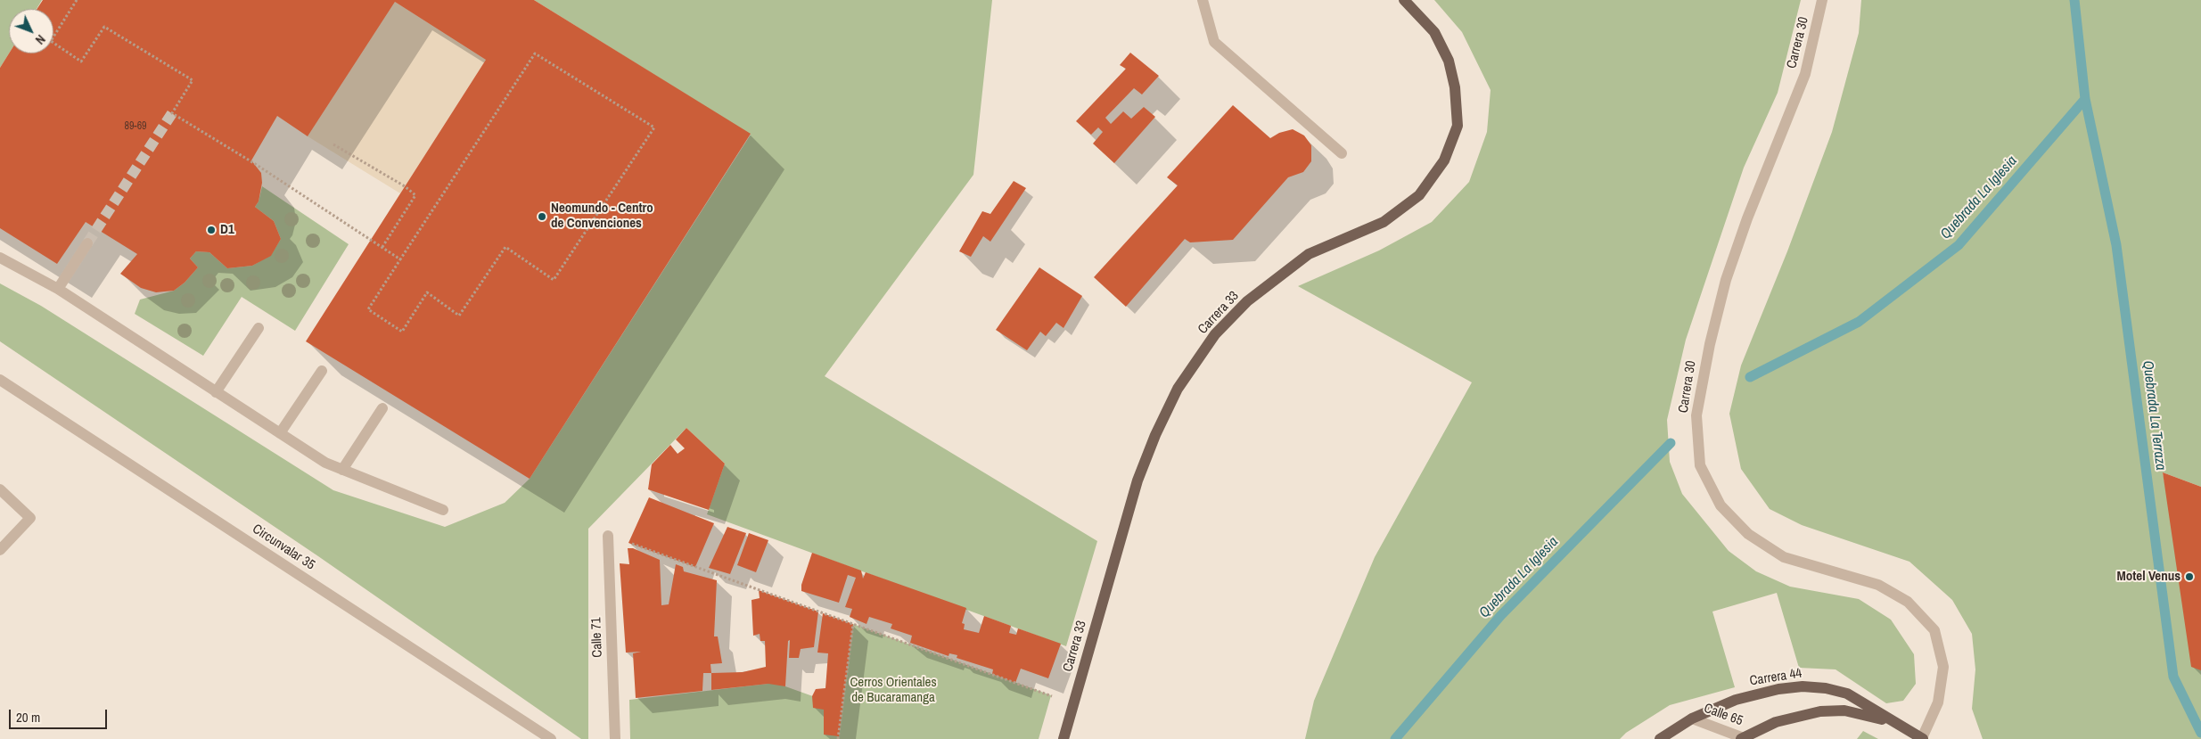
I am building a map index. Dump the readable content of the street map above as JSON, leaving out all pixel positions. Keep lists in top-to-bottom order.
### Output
{
  "streets": {
    "main road": ["Carrera 33", "Carrera 44"],
    "street": [
      "Carrera 30",
      "Circunvalar 35",
      "Calle 71",
      "Calle 65"
    ]
  },
  "crossings": [
    ["Carrera 30", "Carrera 44"],
    ["Carrera 44", "Calle 65"]
  ],
  "water": ["Quebrada La Iglesia", "Quebrada La Terraza"],
  "parks": ["Cerros Orientales de Bucaramanga"],
  "places": ["Neomundo - Centro de Convenciones", "D1", "Motel Venus"],
  "house_numbers": ["89-69"],
  "scale_bar": "20 m",
  "north": "bottom right"
}
